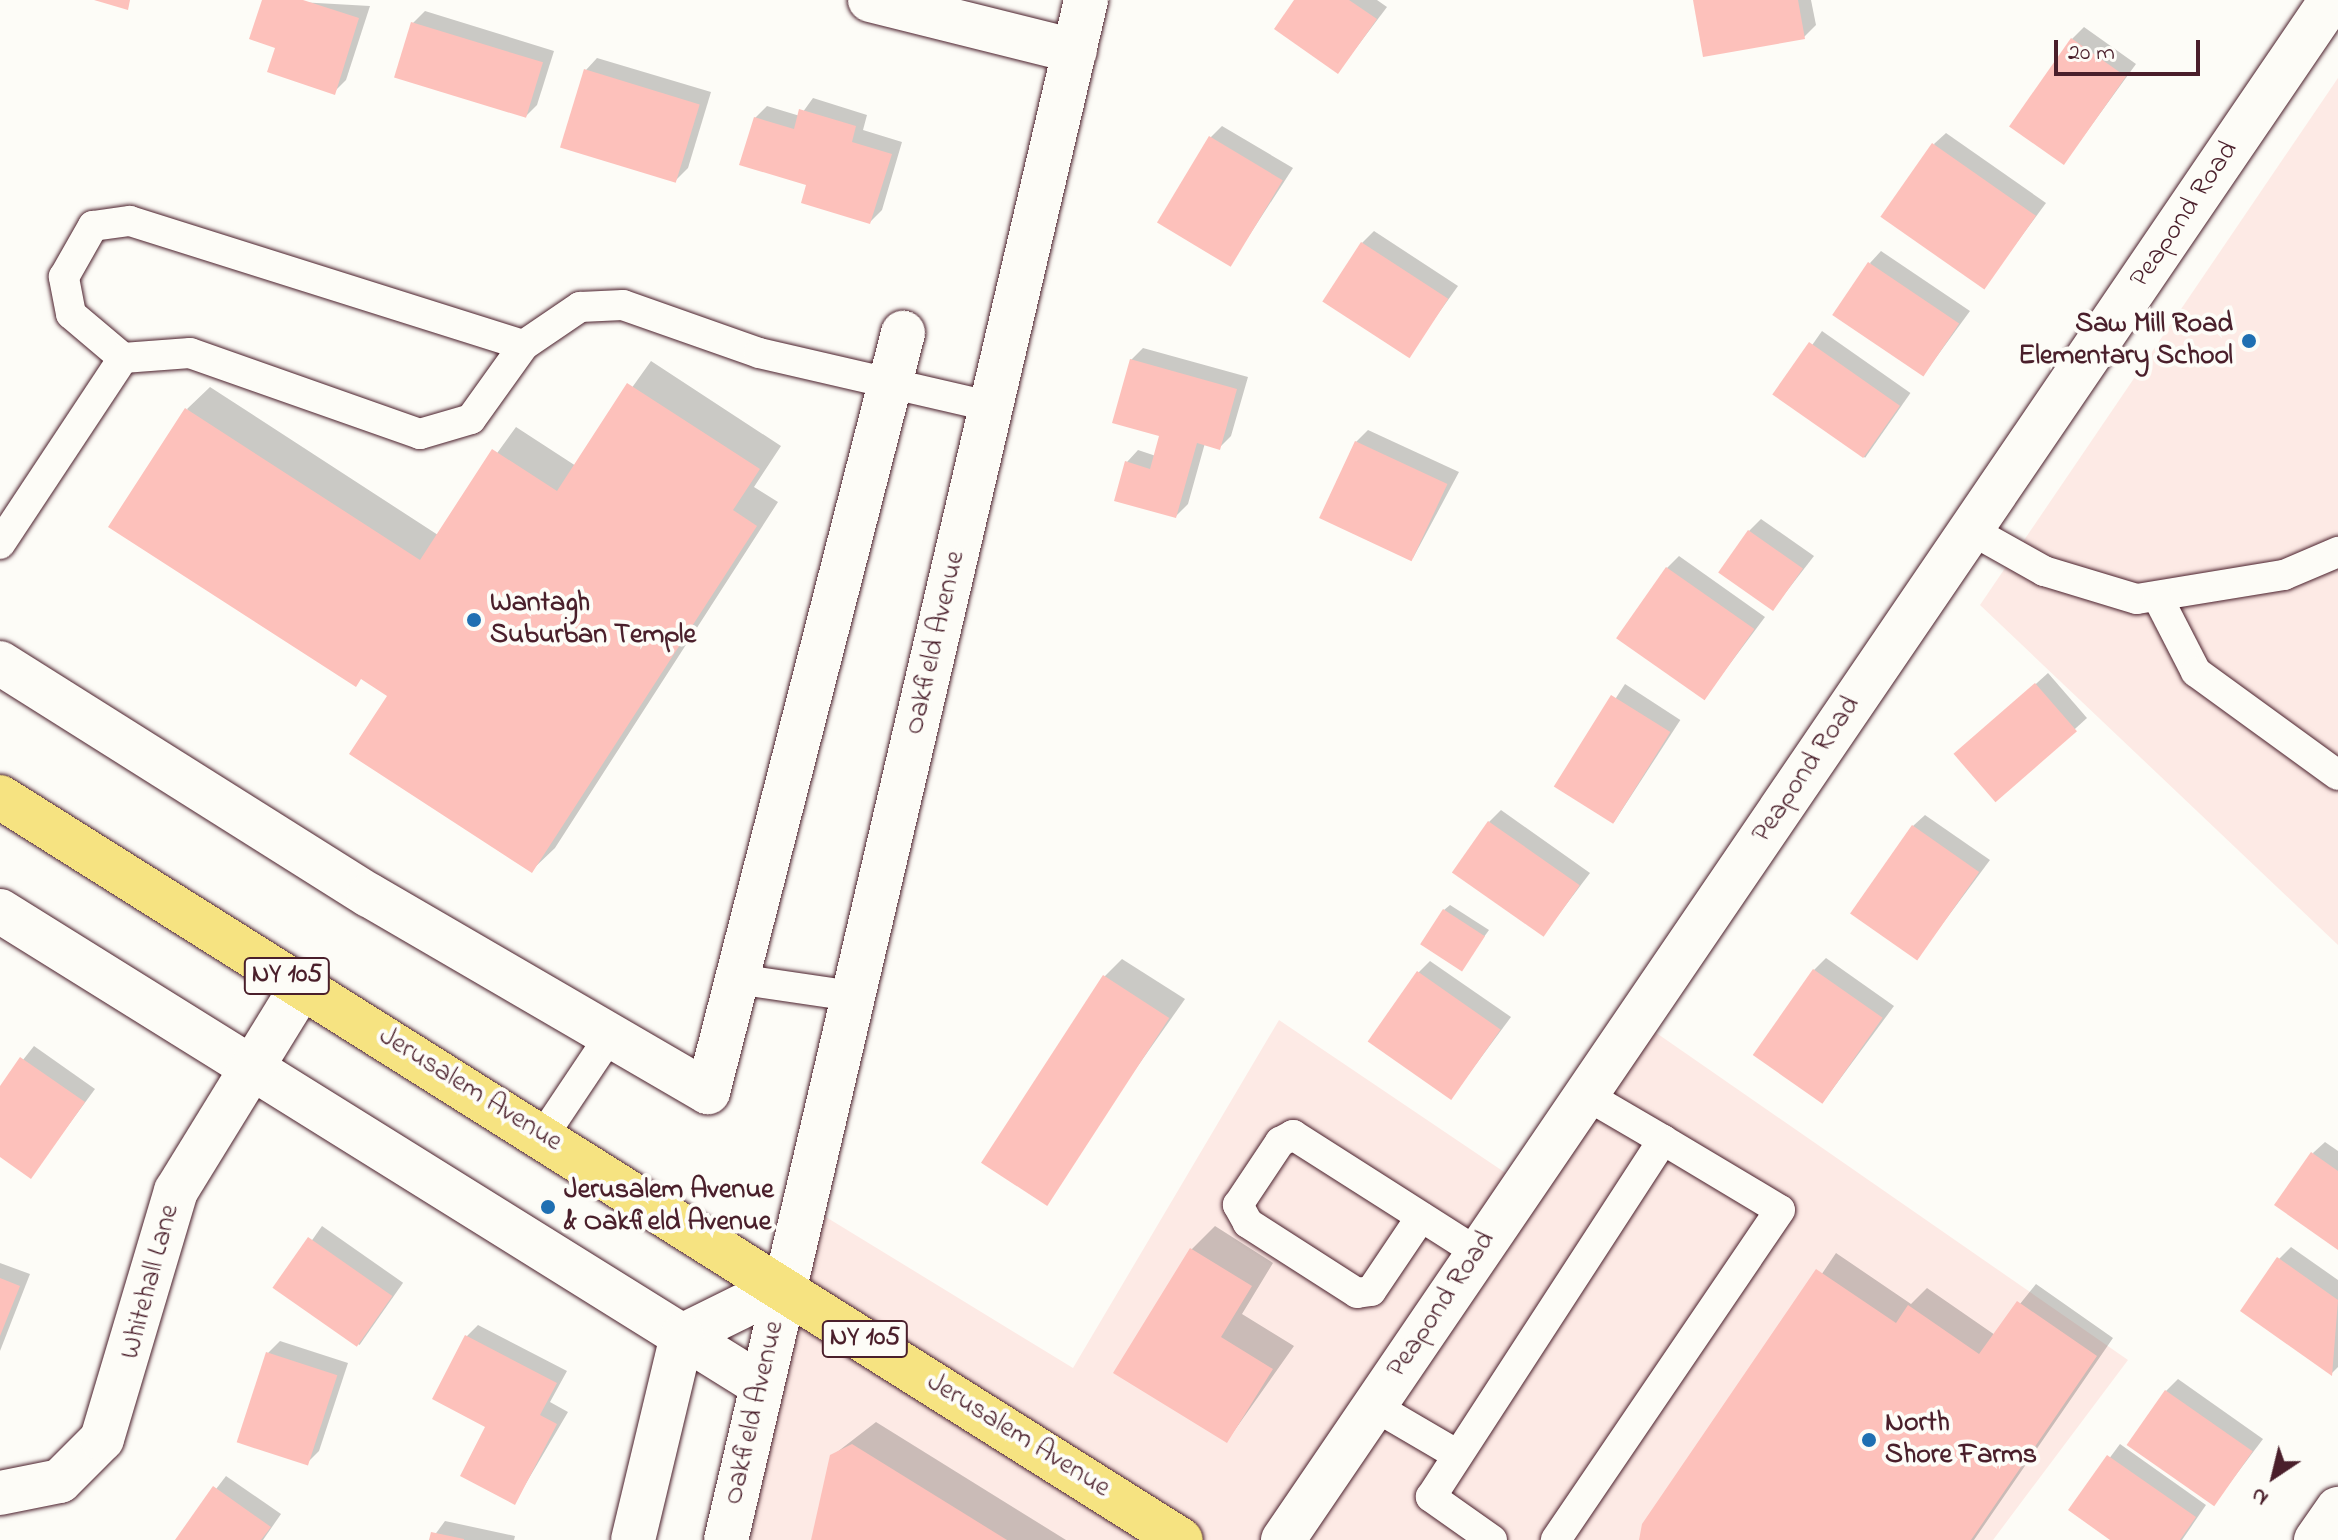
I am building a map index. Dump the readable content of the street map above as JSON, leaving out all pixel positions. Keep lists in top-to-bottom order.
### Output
{
  "streets": {
    "main road": ["NY 105", "Jerusalem Avenue"],
    "street": ["Peapond Road", "Oakfield Avenue", "Whitehall Lane"]
  },
  "crossings": [
    ["Oakfield Avenue", "Jerusalem Avenue"],
    ["Jerusalem Avenue", "Whitehall Lane"]
  ],
  "places": [
    "Saw Mill Road Elementary School",
    "Wantagh Suburban Temple",
    "Jerusalem Avenue & Oakfield Avenue",
    "North Shore Farms"
  ],
  "scale_bar": "20 m",
  "north": "bottom left"
}
